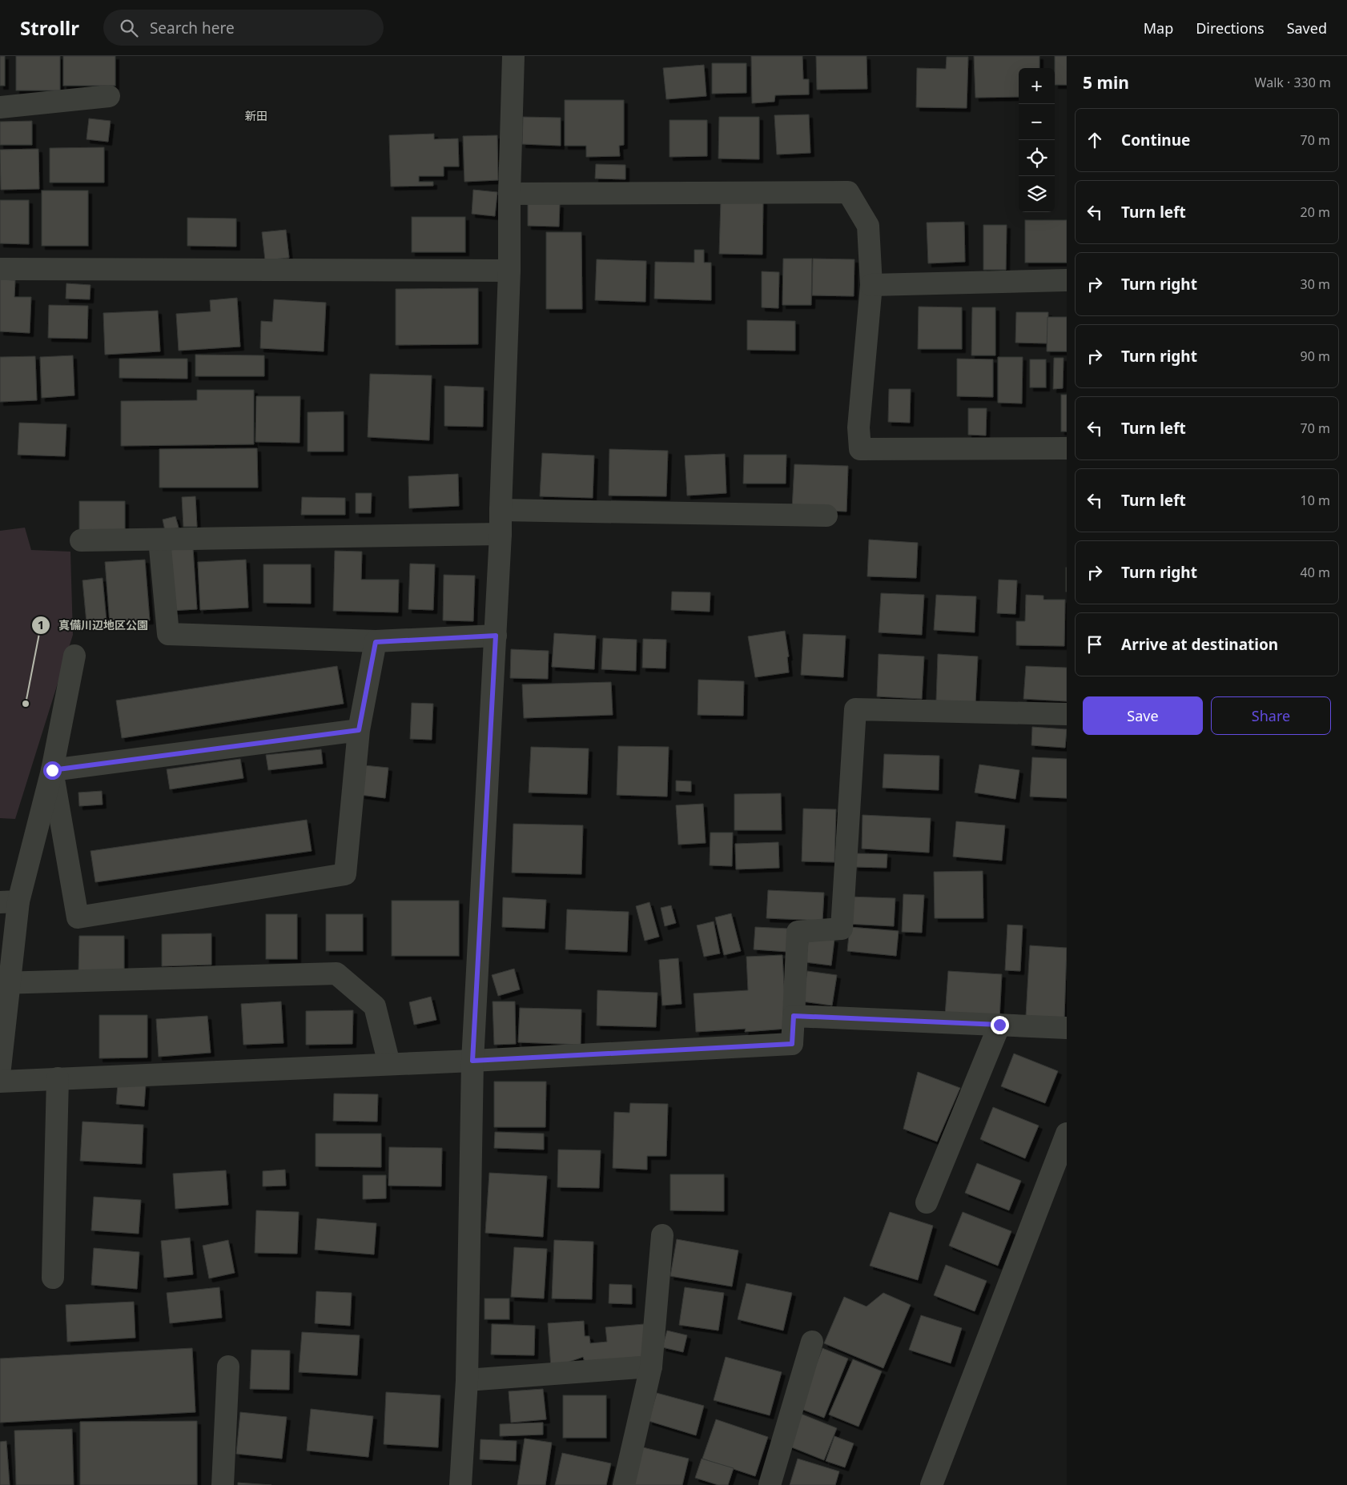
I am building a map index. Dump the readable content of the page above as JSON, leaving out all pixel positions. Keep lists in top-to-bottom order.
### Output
{
  "districts": ["新田"],
  "places": ["真備川辺地区公園"],
  "page": {
    "header": "Strollr",
    "search": "Search here",
    "nav": ["Map", "Directions", "Saved"],
    "heading": ["5 min", "Walk · 330 m"],
    "map_buttons": ["+", "−"],
    "list": [
      ["Continue", "70 m"],
      ["Turn left", "20 m"],
      ["Turn right", "30 m"],
      ["Turn right", "90 m"],
      ["Turn left", "70 m"],
      ["Turn left", "10 m"],
      ["Turn right", "40 m"],
      "Arrive at destination"
    ],
    "buttons": ["Save", "Share"]
  }
}
